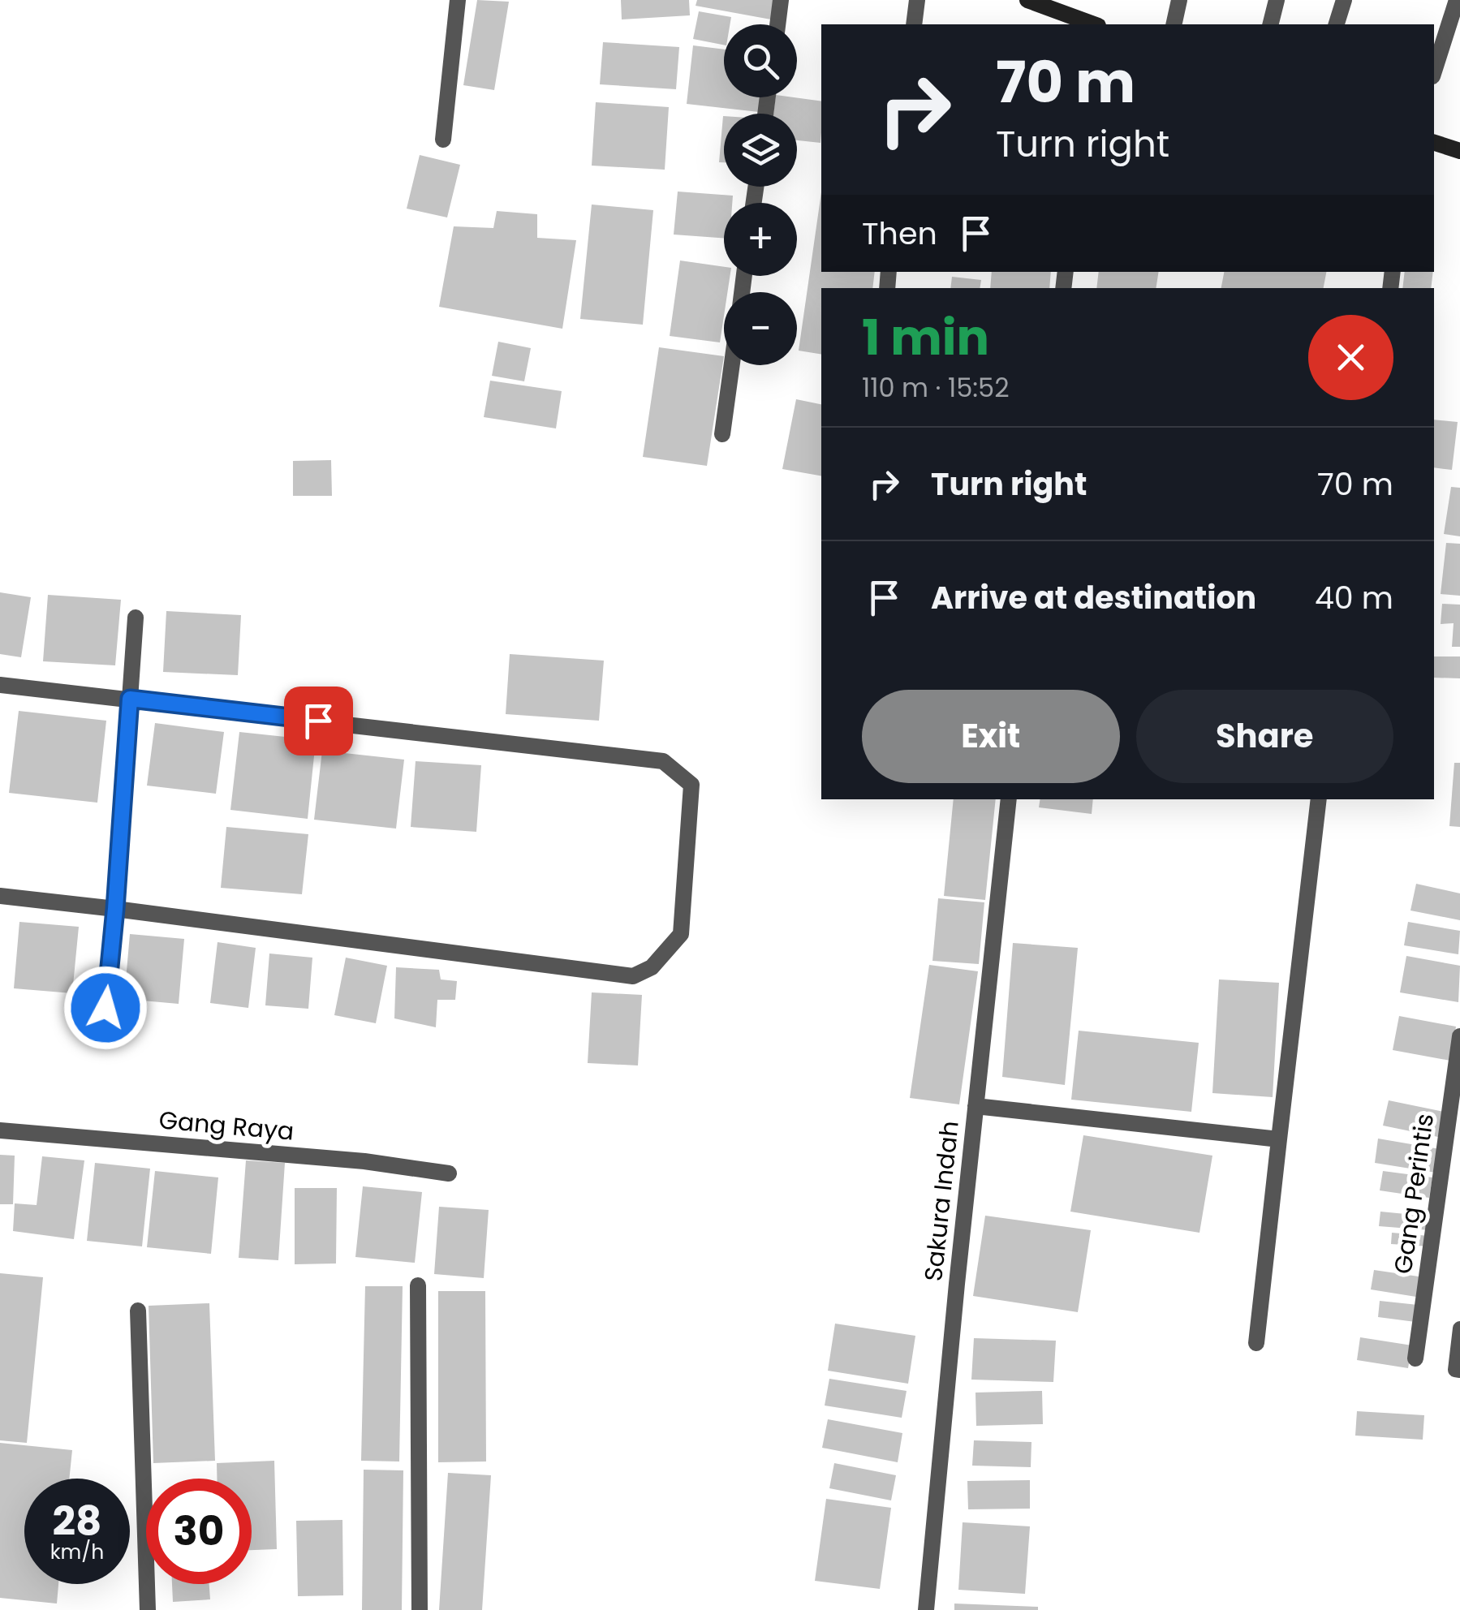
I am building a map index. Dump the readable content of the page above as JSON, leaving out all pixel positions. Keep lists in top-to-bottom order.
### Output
{
  "streets": {
    "street": ["Gang Raya", "Gang Perintis", "Sakura Indah"]
  },
  "page": {
    "map_buttons": ["+", "−"],
    "turn": ["70 m", "Turn right"],
    "then": "Then",
    "heading": ["1 min", "110 m · 15:52"],
    "list": [
      {
        "name": "Turn right",
        "value": "70 m"
      },
      {
        "name": "Arrive at destination",
        "value": "40 m"
      }
    ],
    "buttons": ["Exit", "Share"],
    "speed": "28 km/h",
    "limit": "30"
  }
}
